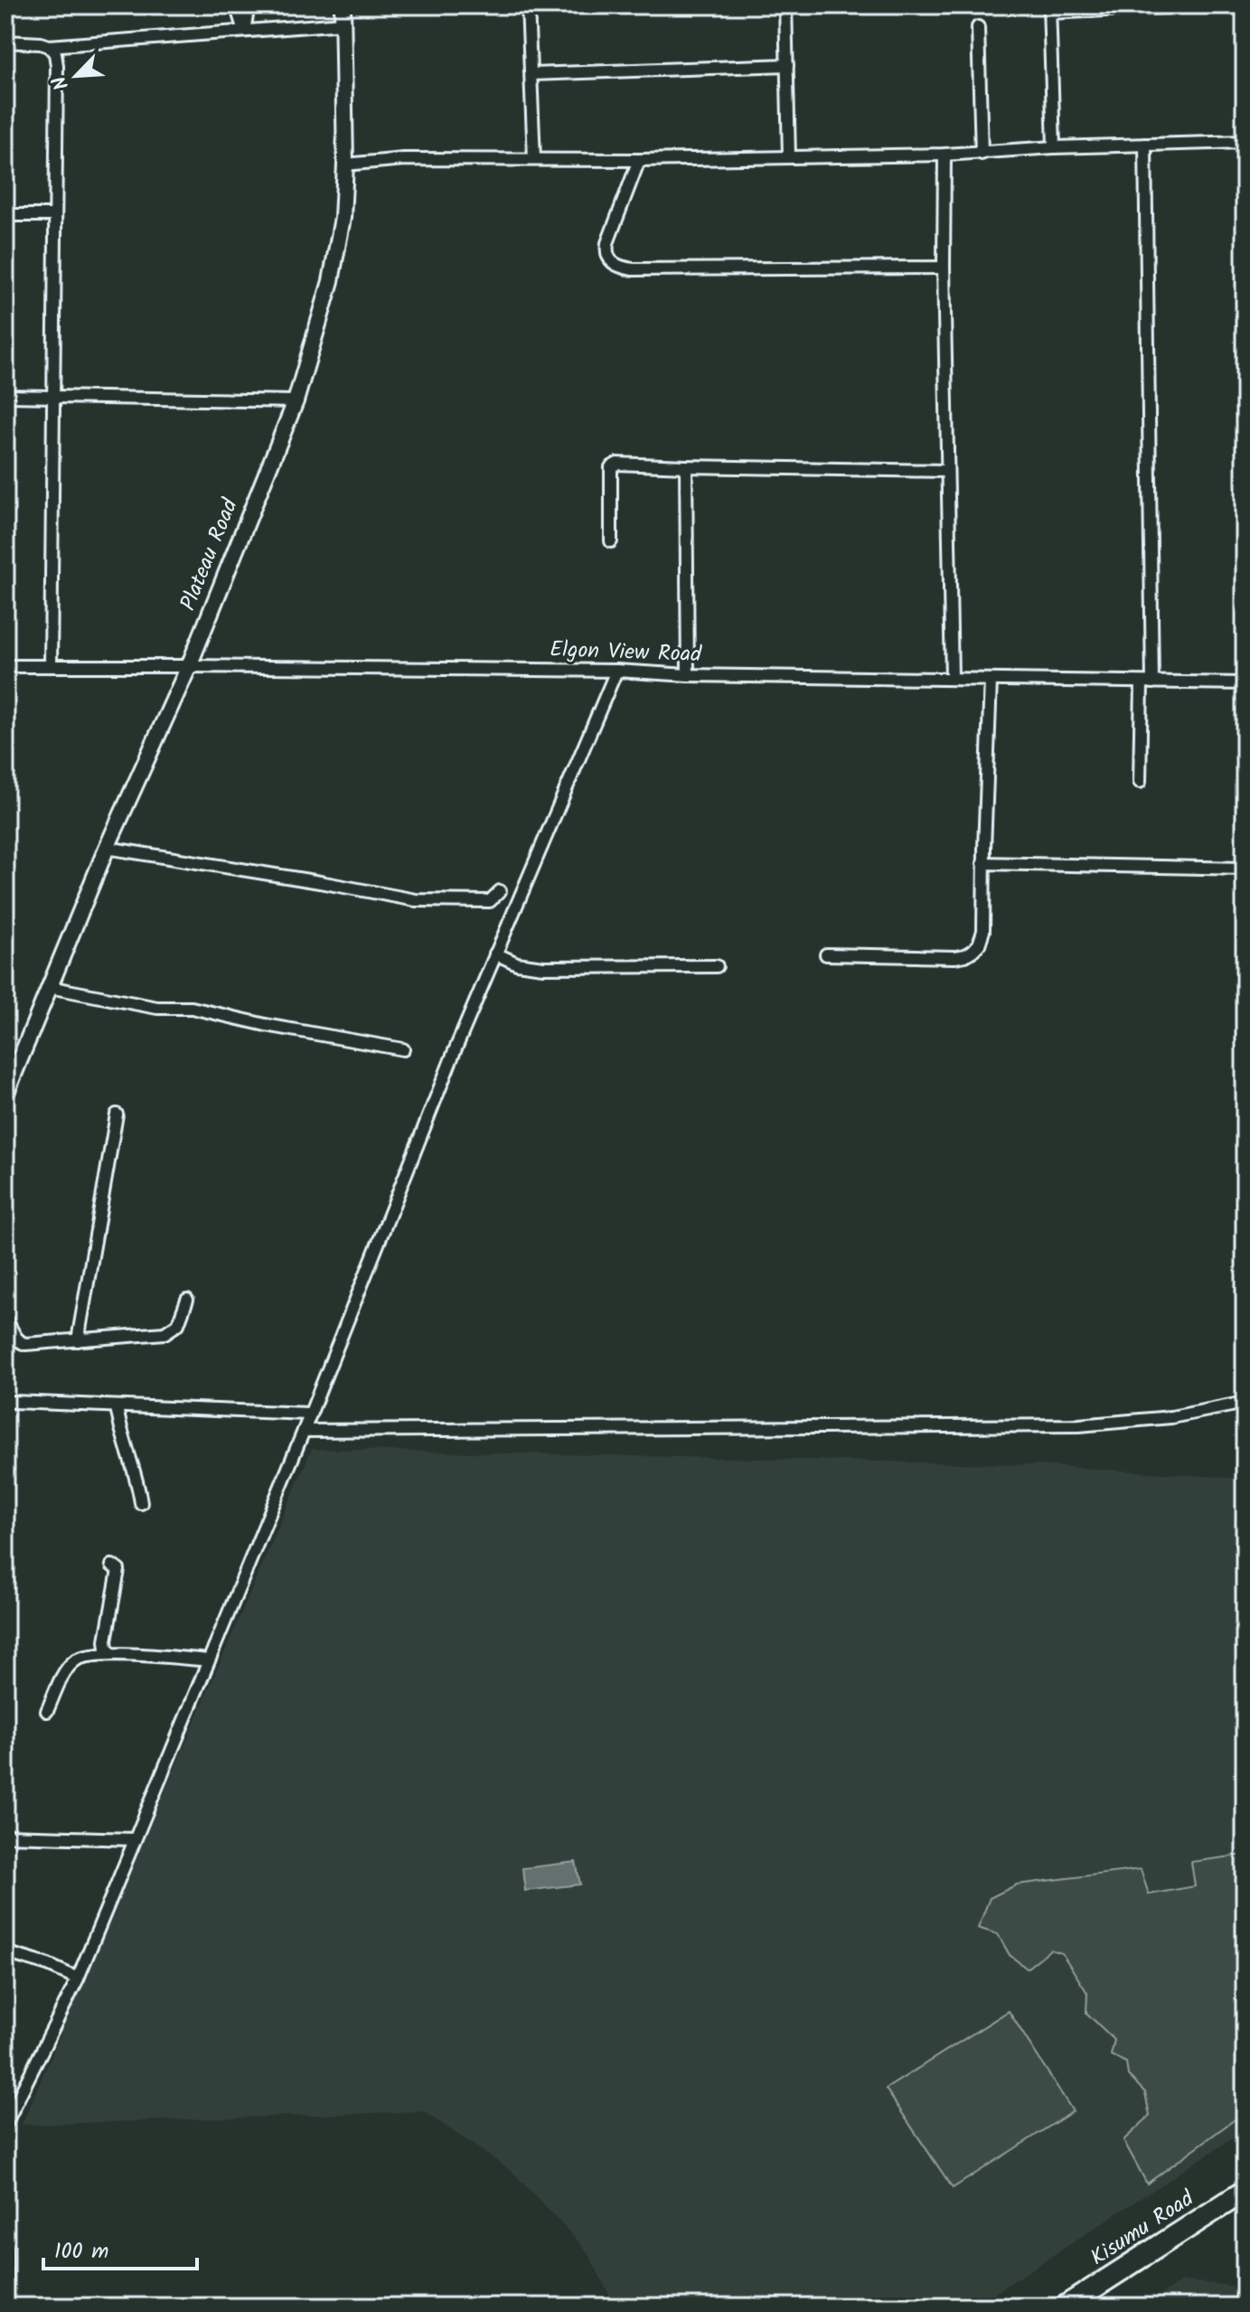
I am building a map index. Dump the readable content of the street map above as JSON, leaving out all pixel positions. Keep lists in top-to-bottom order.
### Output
{
  "streets": {
    "highway": ["Kisumu Road"],
    "street": ["Plateau Road", "Elgon View Road"]
  },
  "crossings": [
    ["Plateau Road", "Elgon View Road"]
  ],
  "scale_bar": "100 m",
  "north": "bottom left"
}
